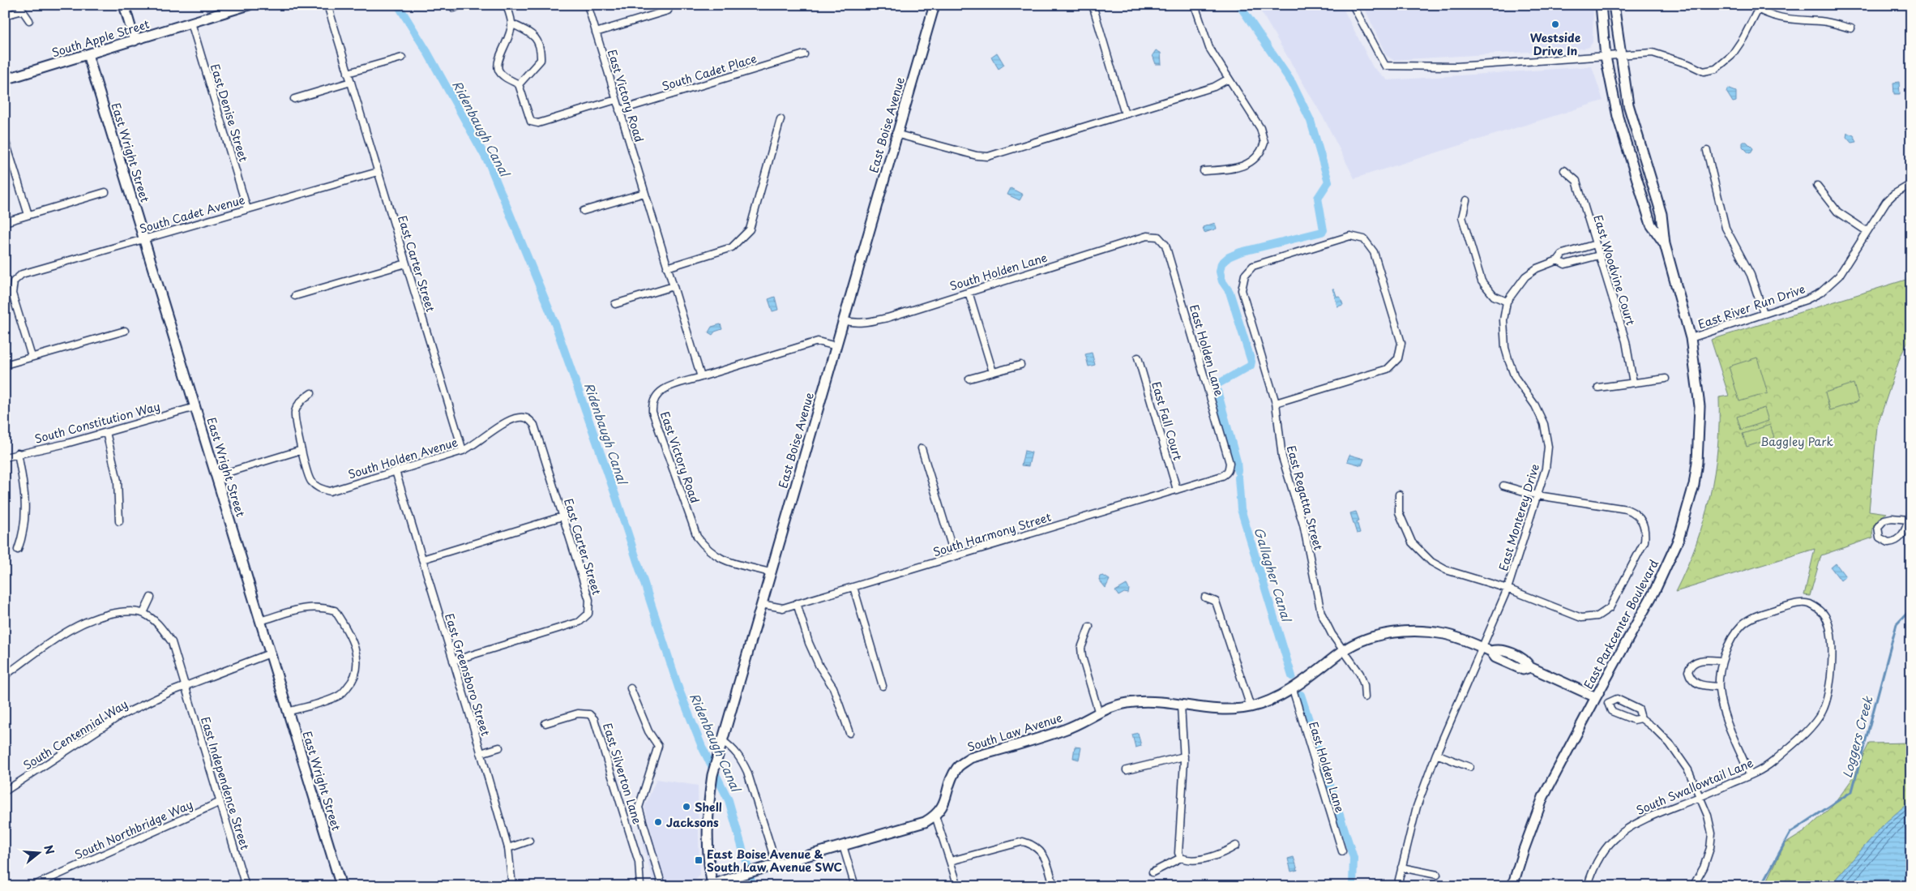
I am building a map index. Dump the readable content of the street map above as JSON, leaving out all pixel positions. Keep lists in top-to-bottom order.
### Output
{
  "streets": {
    "street": [
      "South Apple Street",
      "South Cadet Place",
      "East Victory Road",
      "East Denise Street",
      "East Boise Avenue",
      "East Wright Street",
      "South Cadet Avenue",
      "East Carter Street",
      "East Woodvine Court",
      "South Holden Lane",
      "East River Run Drive",
      "East Holden Lane",
      "East Fall Court",
      "South Constitution Way",
      "South Holden Avenue",
      "East Regatta Street",
      "East Monterey Drive",
      "South Harmony Street",
      "East Parkcenter Boulevard",
      "East Greensboro Street",
      "South Law Avenue",
      "South Centennial Way",
      "East Silverton Lane",
      "East Independence Street",
      "South Swallowtail Lane",
      "South Northbridge Way"
    ]
  },
  "crossings": [
    ["South Apple Street", "East Denise Street"],
    ["South Apple Street", "East Wright Street"],
    ["South Cadet Place", "East Victory Road"],
    ["East Victory Road", "East Boise Avenue"],
    ["East Denise Street", "South Cadet Avenue"],
    ["East Boise Avenue", "South Holden Lane"],
    ["East Boise Avenue", "South Harmony Street"],
    ["East Wright Street", "South Cadet Avenue"],
    ["East Wright Street", "South Constitution Way"],
    ["East Wright Street", "South Centennial Way"],
    ["South Cadet Avenue", "East Carter Street"],
    ["East Carter Street", "South Holden Avenue"],
    ["East Carter Street", "East Greensboro Street"],
    ["East Woodvine Court", "East Monterey Drive"],
    ["South Holden Lane", "East Holden Lane"],
    ["East River Run Drive", "East Parkcenter Boulevard"],
    ["East Holden Lane", "South Harmony Street"],
    ["East Holden Lane", "South Law Avenue"],
    ["East Fall Court", "South Harmony Street"],
    ["South Holden Avenue", "East Greensboro Street"],
    ["East Regatta Street", "South Law Avenue"],
    ["East Monterey Drive", "South Law Avenue"],
    ["East Parkcenter Boulevard", "South Law Avenue"],
    ["South Centennial Way", "East Independence Street"],
    ["East Independence Street", "South Northbridge Way"]
  ],
  "water": ["Ridenbaugh Canal", "Gallagher Canal", "Loggers Creek"],
  "parks": ["Baggley Park"],
  "places": {
    "other": ["Westside Drive In", "Shell", "Jacksons"],
    "transit": ["East Boise Avenue & South Law Avenue SWC"]
  },
  "north": "right"
}
